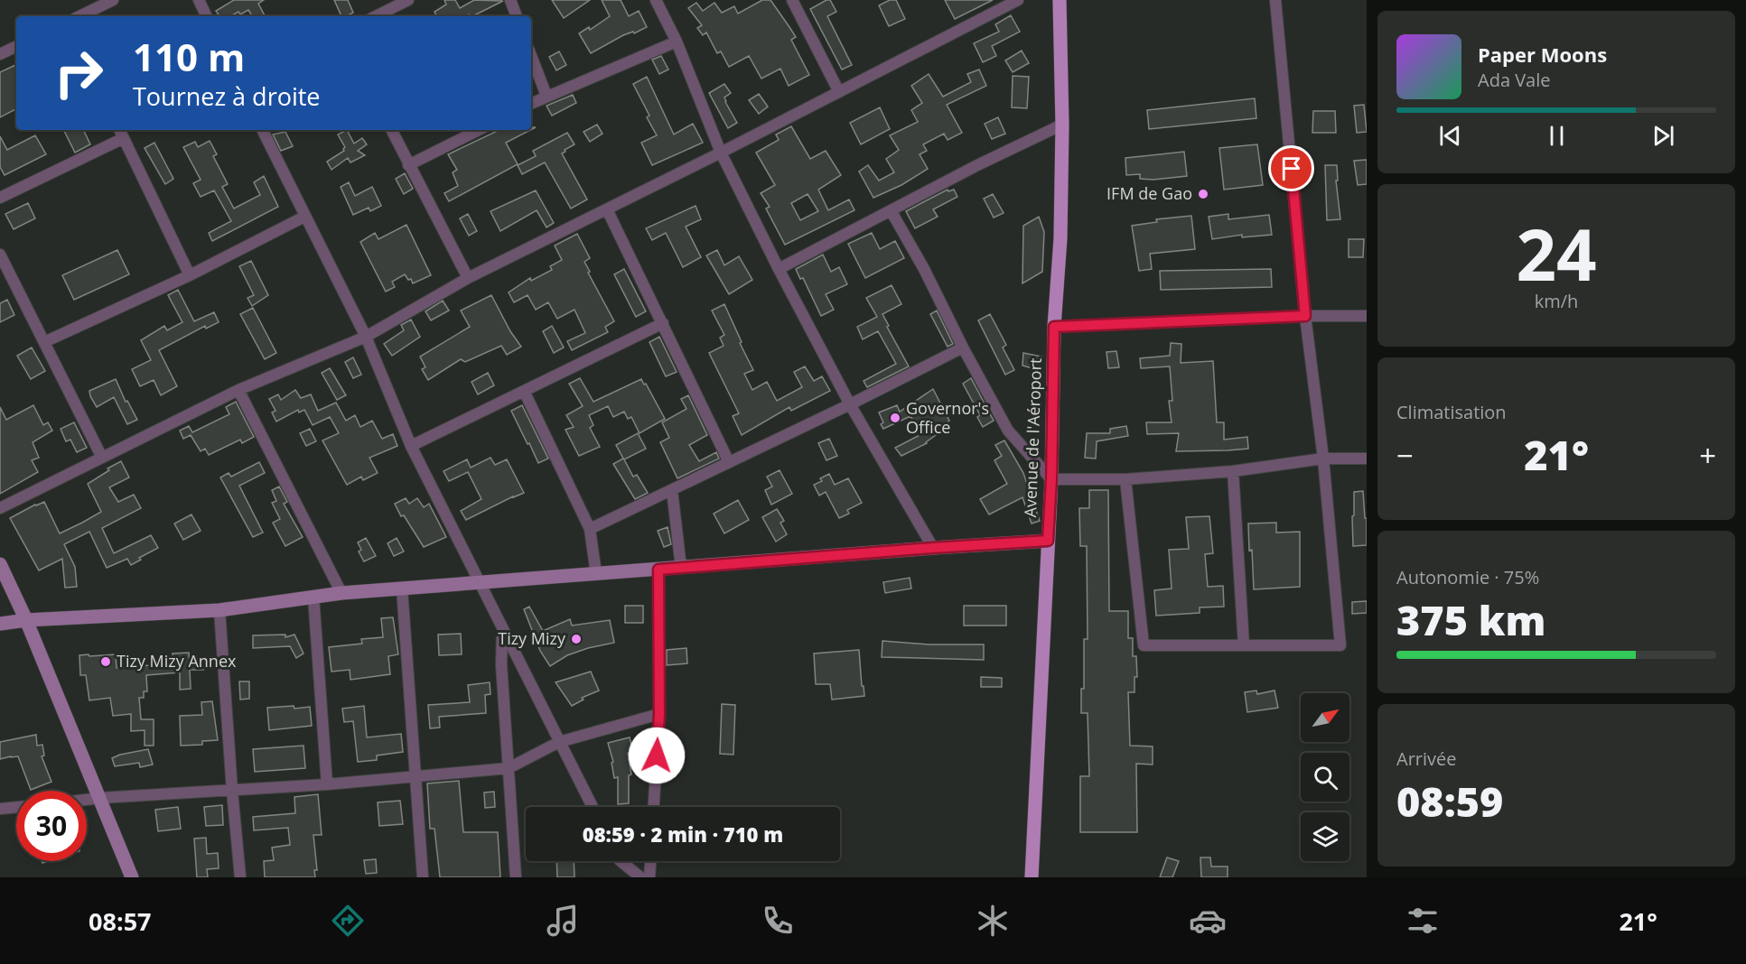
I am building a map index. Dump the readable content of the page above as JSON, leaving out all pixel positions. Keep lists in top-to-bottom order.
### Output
{
  "streets": {
    "main road": ["Avenue de l'Aéroport"]
  },
  "places": [
    "IFM de Gao",
    "Governor's Office",
    "Tizy Mizy",
    "Tizy Mizy Annex"
  ],
  "north": "top right",
  "page": {
    "turn": ["110 m", "Tournez à droite"],
    "song": ["Paper Moons", "Ada Vale"],
    "tile": [
      ["24", "km/h"],
      "Climatisation",
      ["Autonomie · 75%", "375 km"],
      ["Arrivée", "08:59"]
    ],
    "heat": ["−", "21°", "+"],
    "limit": "30",
    "trip": "08:59 · 2 min · 710 m",
    "tabs": ["08:57", "21°"]
  }
}
